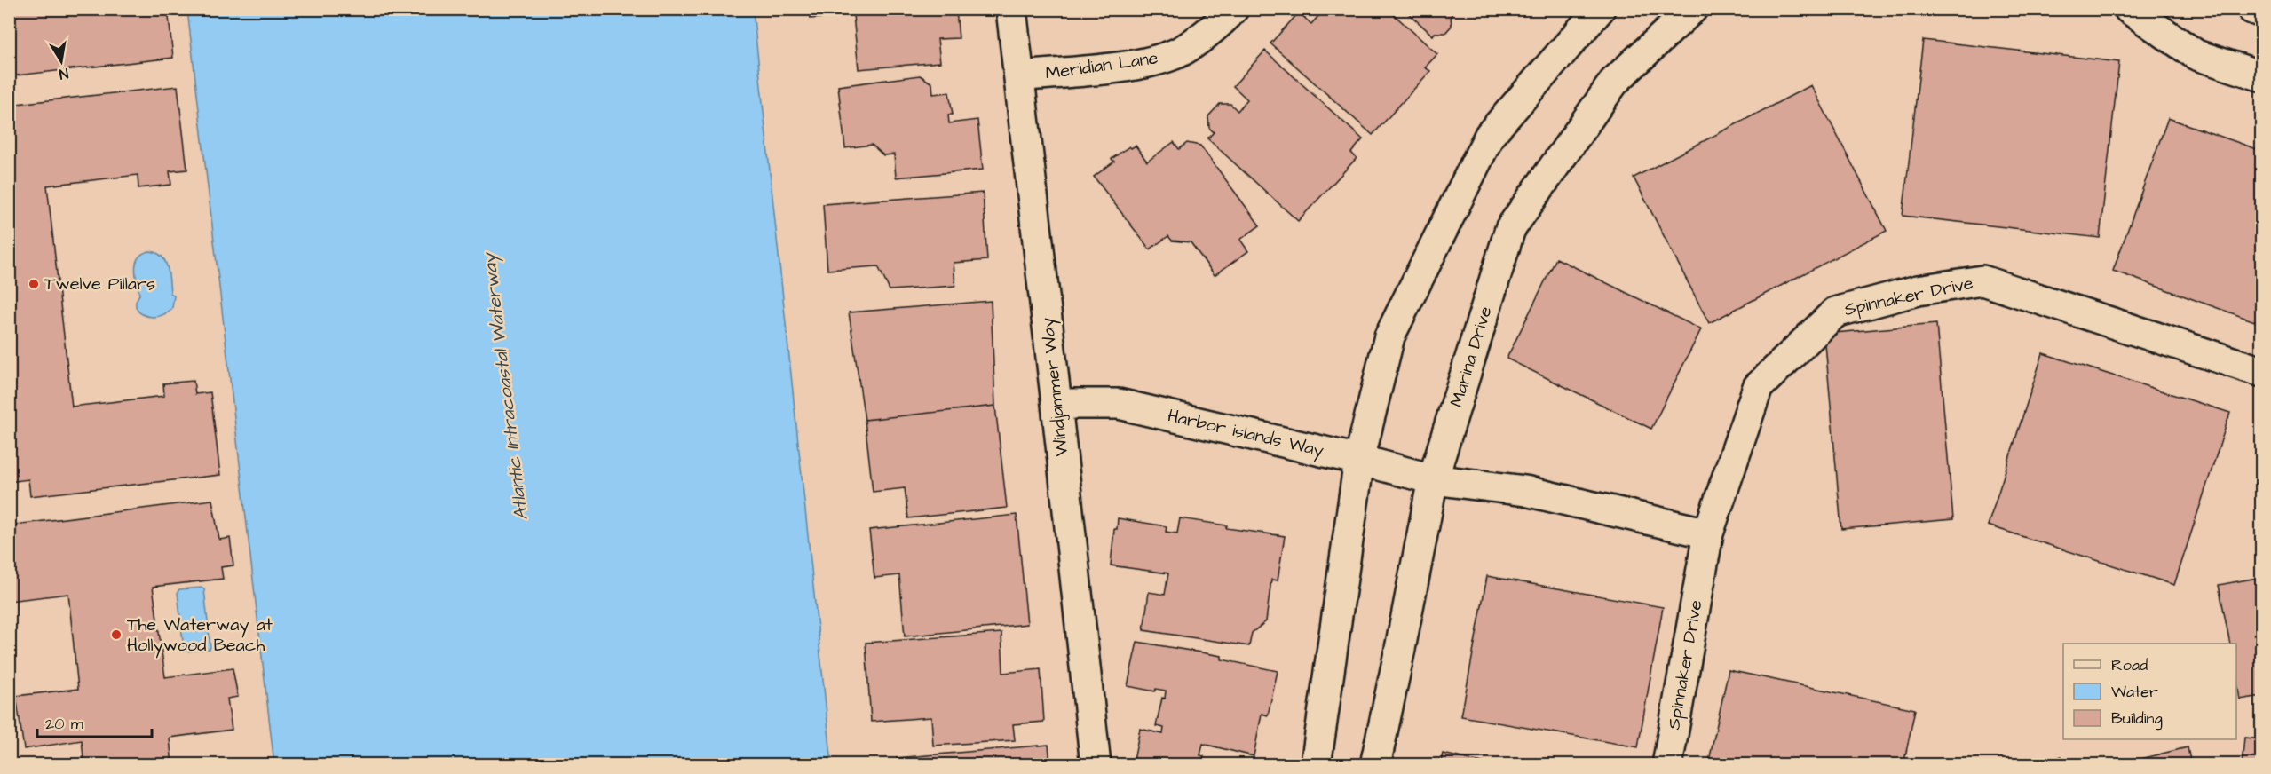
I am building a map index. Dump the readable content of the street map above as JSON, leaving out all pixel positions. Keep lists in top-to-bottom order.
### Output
{
  "streets": {
    "street": [
      "Meridian Lane",
      "Spinnaker Drive",
      "Marina Drive",
      "Windjammer Way",
      "Harbor islands Way"
    ]
  },
  "crossings": [
    ["Meridian Lane", "Windjammer Way"],
    ["Marina Drive", "Harbor islands Way"],
    ["Windjammer Way", "Harbor islands Way"]
  ],
  "water": ["Atlantic Intracoastal Waterway"],
  "places": ["Twelve Pillars", "The Waterway at Hollywood Beach"],
  "legend": ["Road", "Water", "Building"],
  "scale_bar": "20 m",
  "north": "bottom"
}
